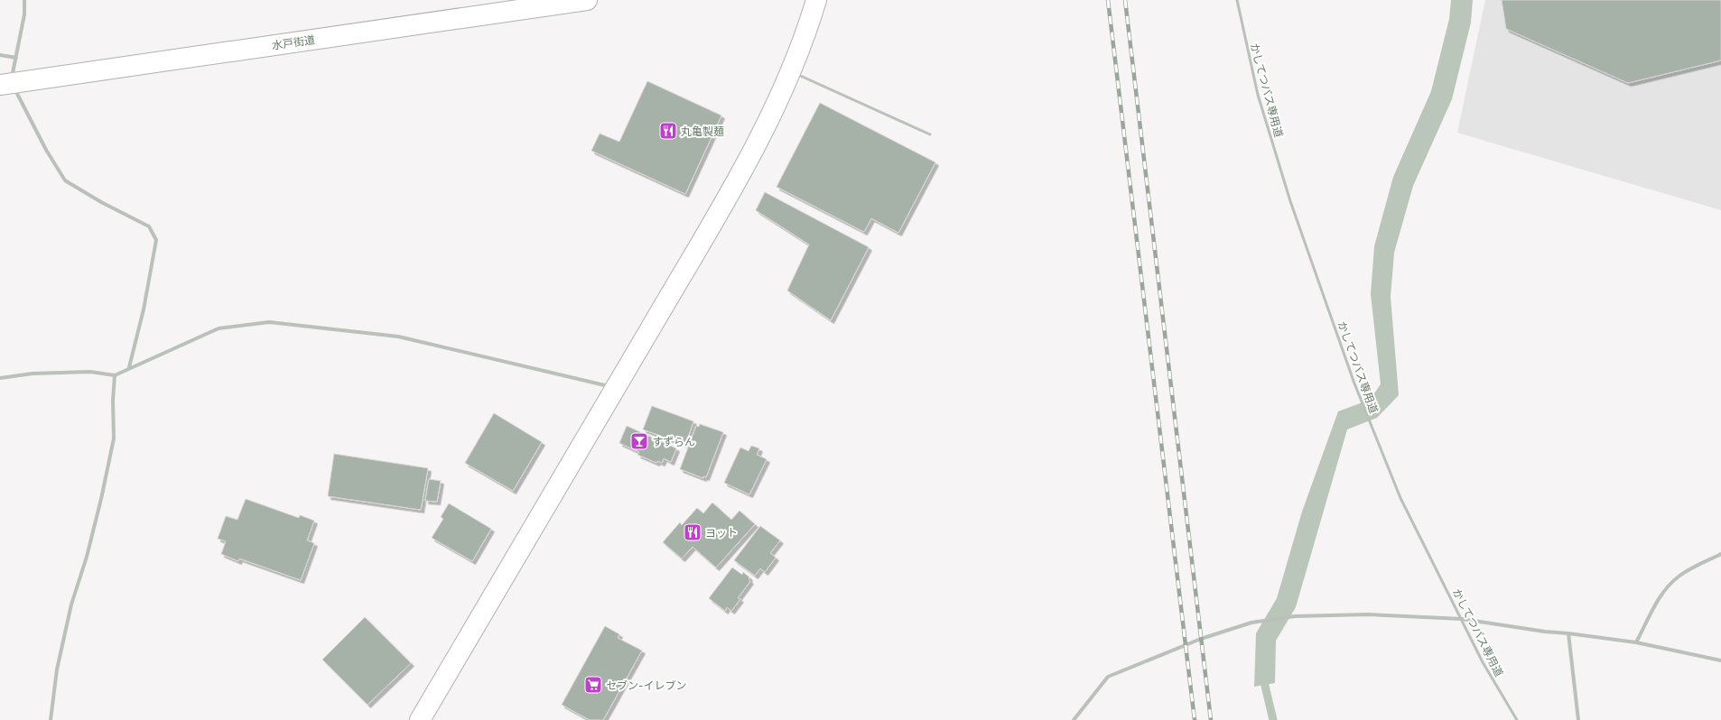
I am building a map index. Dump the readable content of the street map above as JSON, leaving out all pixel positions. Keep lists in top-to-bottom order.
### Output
{
  "streets": {
    "main road": ["水戸街道"],
    "lane": ["かしてつバス専用道"]
  },
  "places": {
    "restaurant": ["丸亀製麺", "ヨット"],
    "bar": ["すずらん"],
    "supermarket": ["セブン-イレブン"]
  }
}
